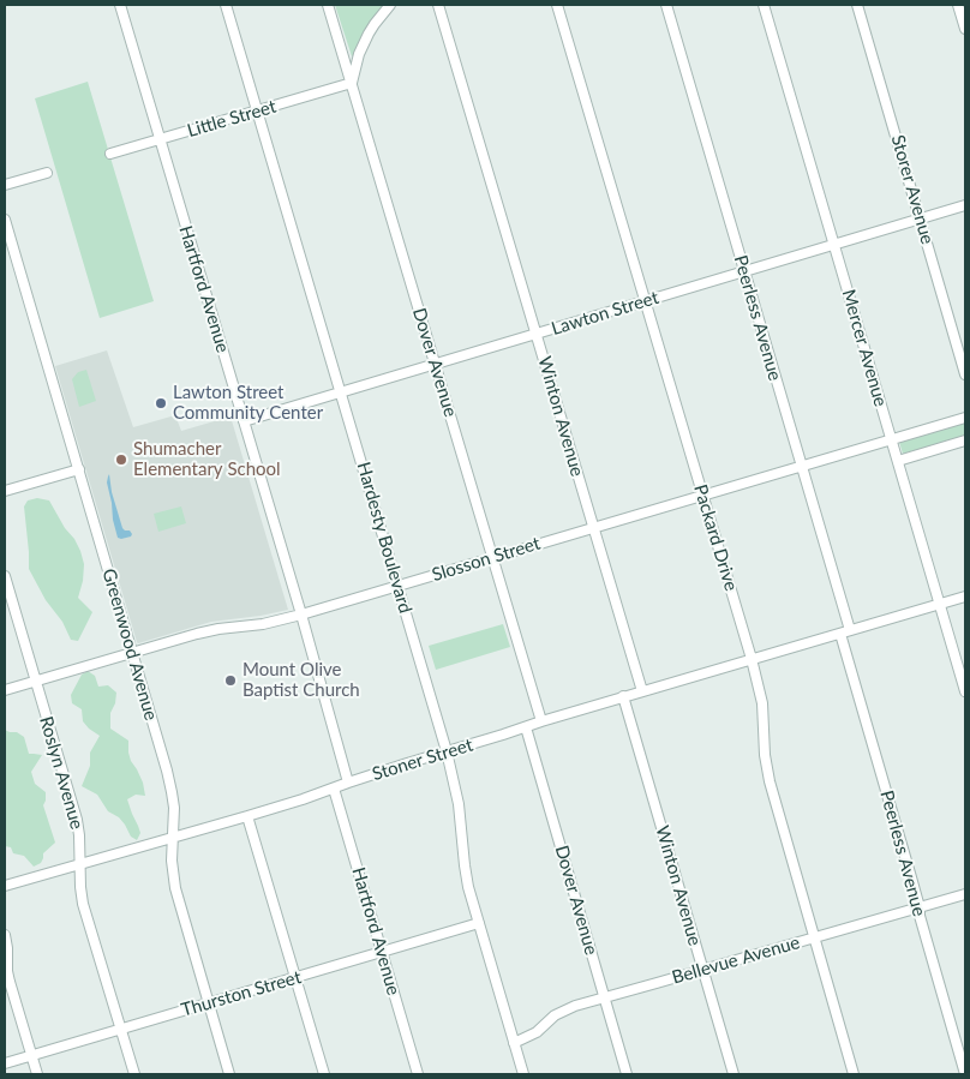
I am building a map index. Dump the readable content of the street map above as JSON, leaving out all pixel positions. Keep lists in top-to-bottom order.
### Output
{
  "streets": {
    "street": [
      "Little Street",
      "Storer Avenue",
      "Hartford Avenue",
      "Lawton Street",
      "Peerless Avenue",
      "Mercer Avenue",
      "Dover Avenue",
      "Winton Avenue",
      "Hardesty Boulevard",
      "Packard Drive",
      "Slosson Street",
      "Greenwood Avenue",
      "Stoner Street",
      "Roslyn Avenue",
      "Bellevue Avenue",
      "Thurston Street"
    ]
  },
  "crossings": [
    ["Little Street", "Hartford Avenue"],
    ["Little Street", "Dover Avenue"],
    ["Little Street", "Hardesty Boulevard"],
    ["Storer Avenue", "Lawton Street"],
    ["Hartford Avenue", "Lawton Street"],
    ["Hartford Avenue", "Slosson Street"],
    ["Hartford Avenue", "Stoner Street"],
    ["Hartford Avenue", "Thurston Street"],
    ["Lawton Street", "Peerless Avenue"],
    ["Lawton Street", "Mercer Avenue"],
    ["Lawton Street", "Dover Avenue"],
    ["Lawton Street", "Winton Avenue"],
    ["Lawton Street", "Hardesty Boulevard"],
    ["Lawton Street", "Packard Drive"],
    ["Peerless Avenue", "Slosson Street"],
    ["Peerless Avenue", "Stoner Street"],
    ["Peerless Avenue", "Bellevue Avenue"],
    ["Mercer Avenue", "Slosson Street"],
    ["Mercer Avenue", "Stoner Street"],
    ["Dover Avenue", "Slosson Street"],
    ["Dover Avenue", "Stoner Street"],
    ["Dover Avenue", "Bellevue Avenue"],
    ["Winton Avenue", "Slosson Street"],
    ["Winton Avenue", "Stoner Street"],
    ["Winton Avenue", "Bellevue Avenue"],
    ["Hardesty Boulevard", "Slosson Street"],
    ["Hardesty Boulevard", "Stoner Street"],
    ["Hardesty Boulevard", "Bellevue Avenue"],
    ["Hardesty Boulevard", "Thurston Street"],
    ["Packard Drive", "Slosson Street"],
    ["Packard Drive", "Stoner Street"],
    ["Packard Drive", "Bellevue Avenue"],
    ["Slosson Street", "Greenwood Avenue"],
    ["Slosson Street", "Roslyn Avenue"],
    ["Greenwood Avenue", "Stoner Street"],
    ["Greenwood Avenue", "Thurston Street"],
    ["Stoner Street", "Roslyn Avenue"],
    ["Roslyn Avenue", "Thurston Street"]
  ],
  "places": ["Lawton Street Community Center", "Shumacher Elementary School", "Mount Olive Baptist Church"]
}
